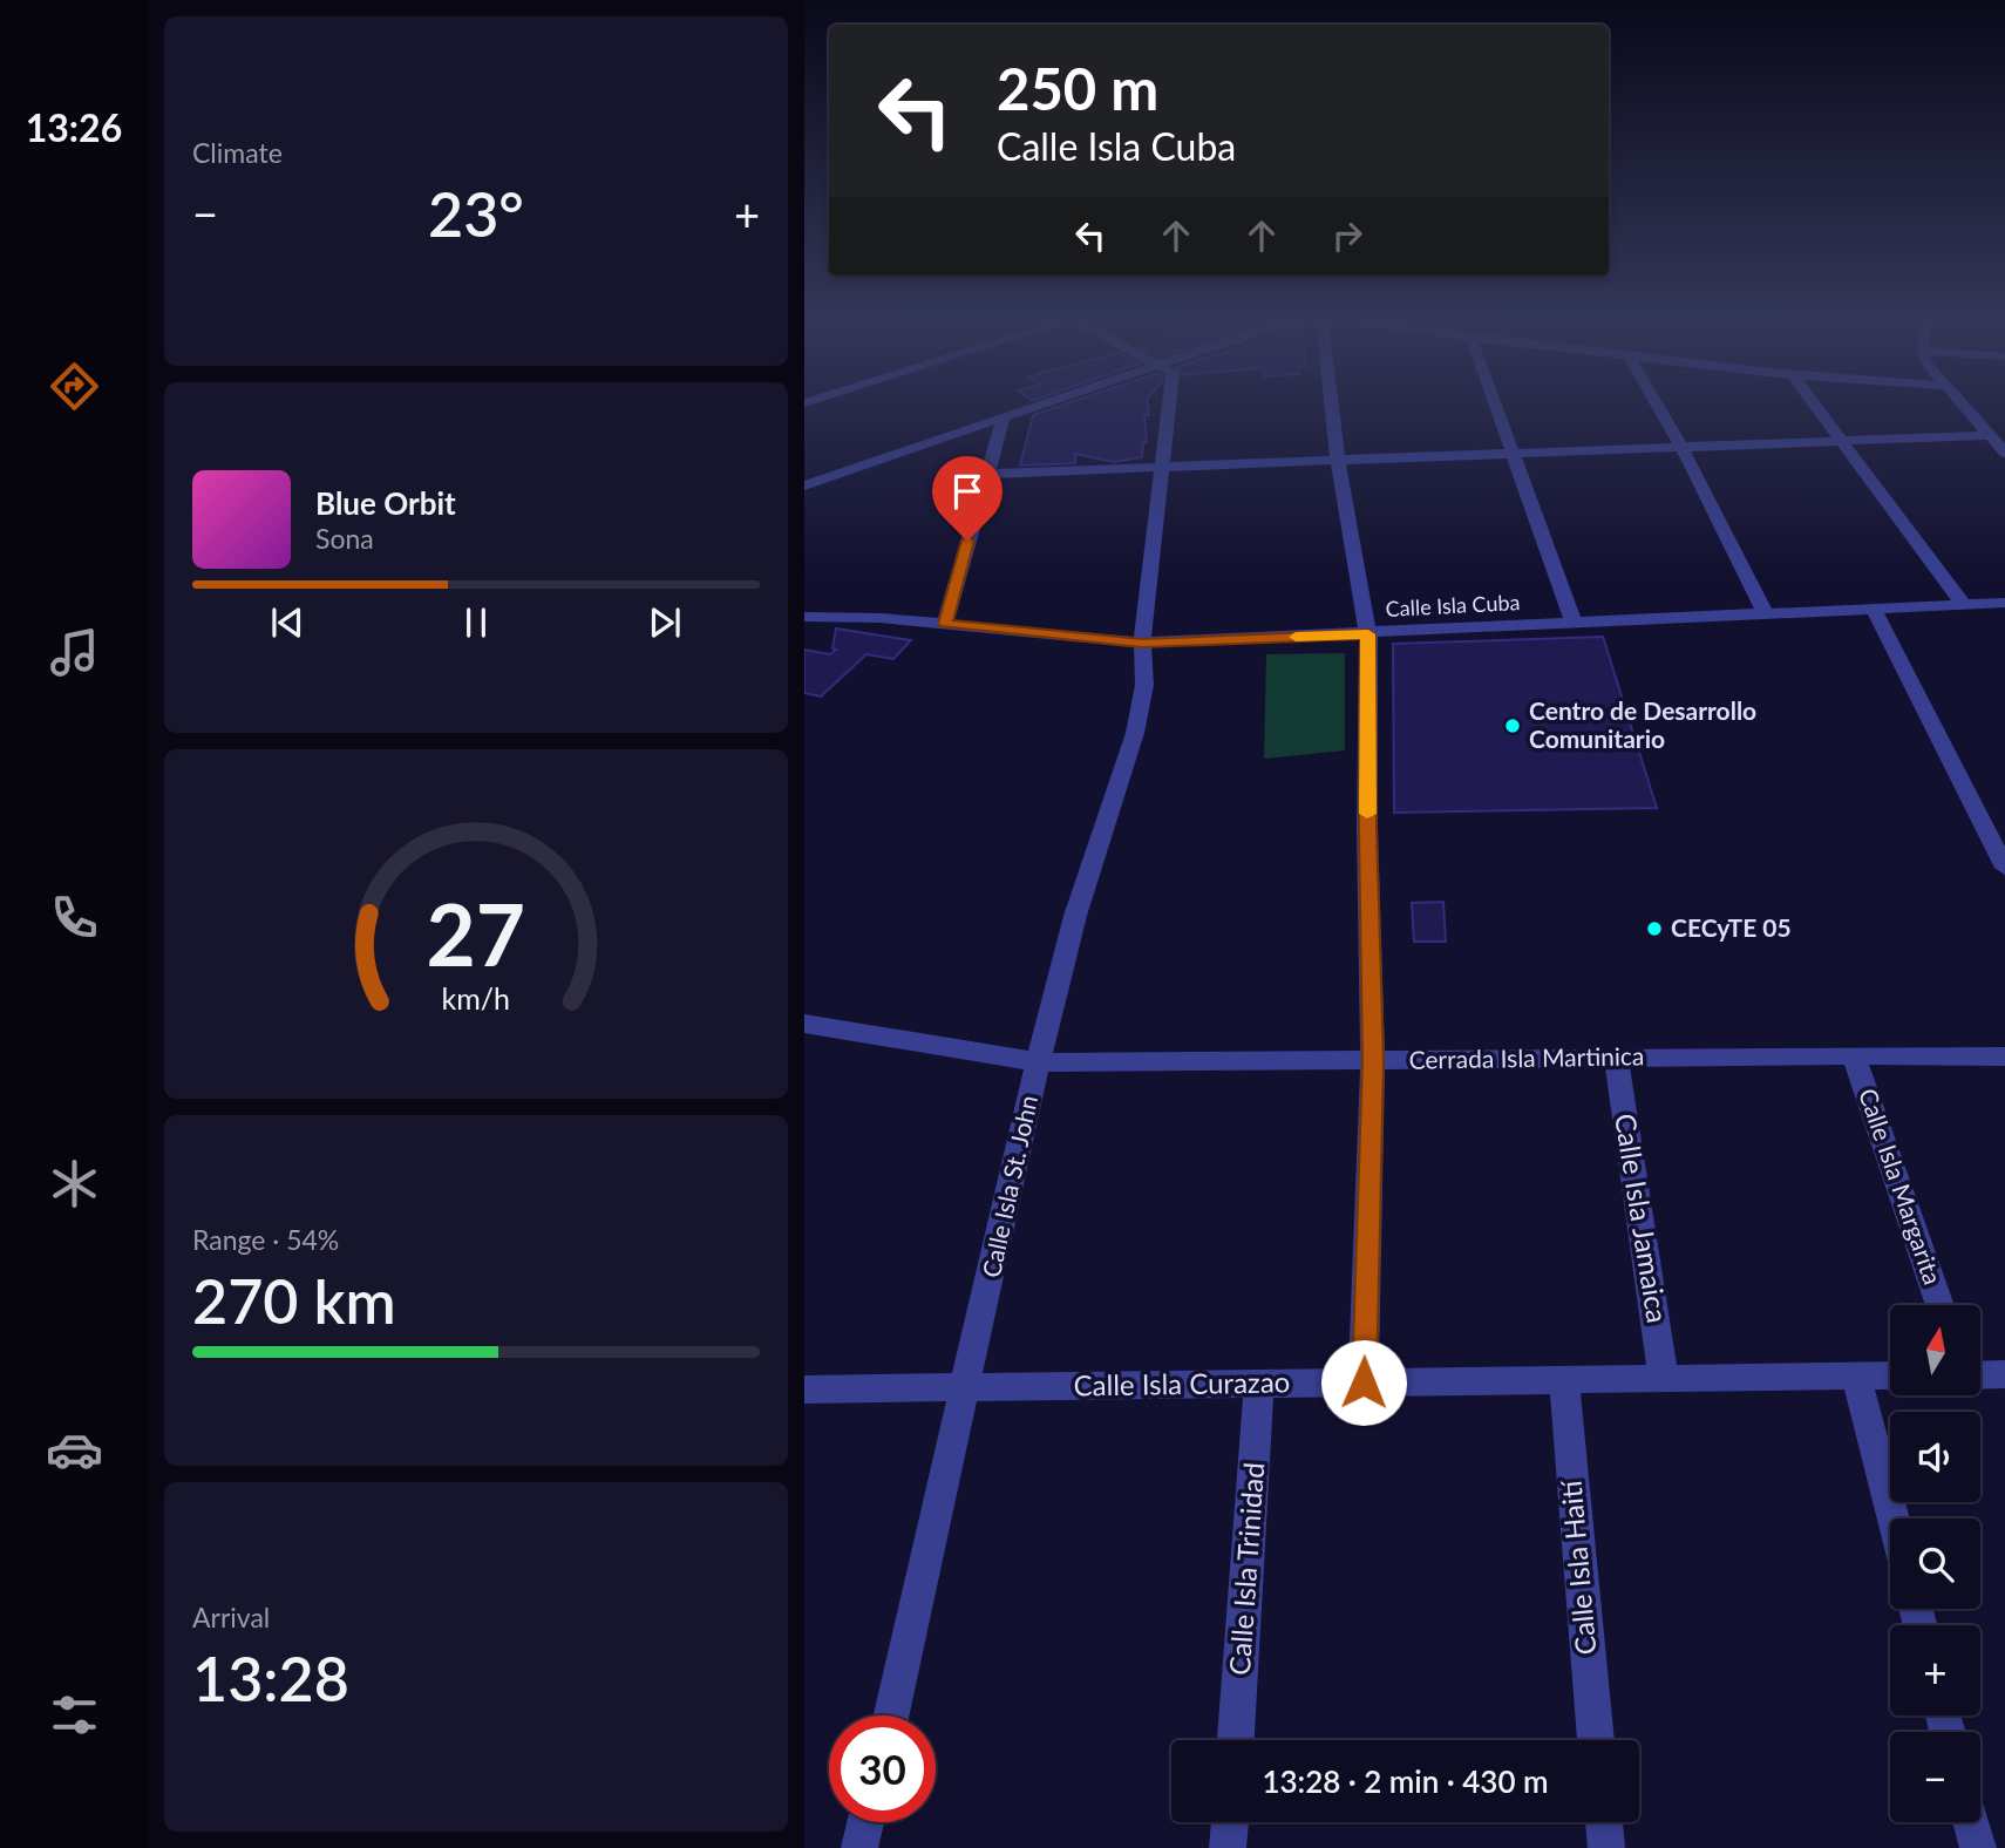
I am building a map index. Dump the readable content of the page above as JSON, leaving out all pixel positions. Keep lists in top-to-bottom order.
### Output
{
  "streets": {
    "street": [
      "Calle Isla Cuba",
      "Cerrada Isla Martinica",
      "Calle Isla St. John",
      "Calle Isla Margarita",
      "Calle Isla Jamaica",
      "Calle Isla Curazao",
      "Calle Isla Haití",
      "Calle Isla Trinidad"
    ]
  },
  "crossings": [
    ["Calle Isla Cuba", "Calle Isla St. John"],
    ["Cerrada Isla Martinica", "Calle Isla St. John"],
    ["Cerrada Isla Martinica", "Calle Isla Margarita"],
    ["Cerrada Isla Martinica", "Calle Isla Jamaica"],
    ["Calle Isla St. John", "Calle Isla Curazao"],
    ["Calle Isla Jamaica", "Calle Isla Curazao"],
    ["Calle Isla Curazao", "Calle Isla Haití"],
    ["Calle Isla Curazao", "Calle Isla Trinidad"]
  ],
  "places": ["Centro de Desarrollo Comunitario", "CECyTE 05"],
  "north": "top",
  "page": {
    "tabs": "13:26",
    "tile": [
      "Climate",
      ["Range · 54%", "270 km"],
      ["Arrival", "13:28"]
    ],
    "turn": ["250 m", "Calle Isla Cuba"],
    "heat": ["−", "23°", "+"],
    "song": ["Blue Orbit", "Sona"],
    "map_buttons": ["+", "−"],
    "limit": "30",
    "trip": "13:28 · 2 min · 430 m",
    "gauge": ["27", "km/h"]
  }
}
